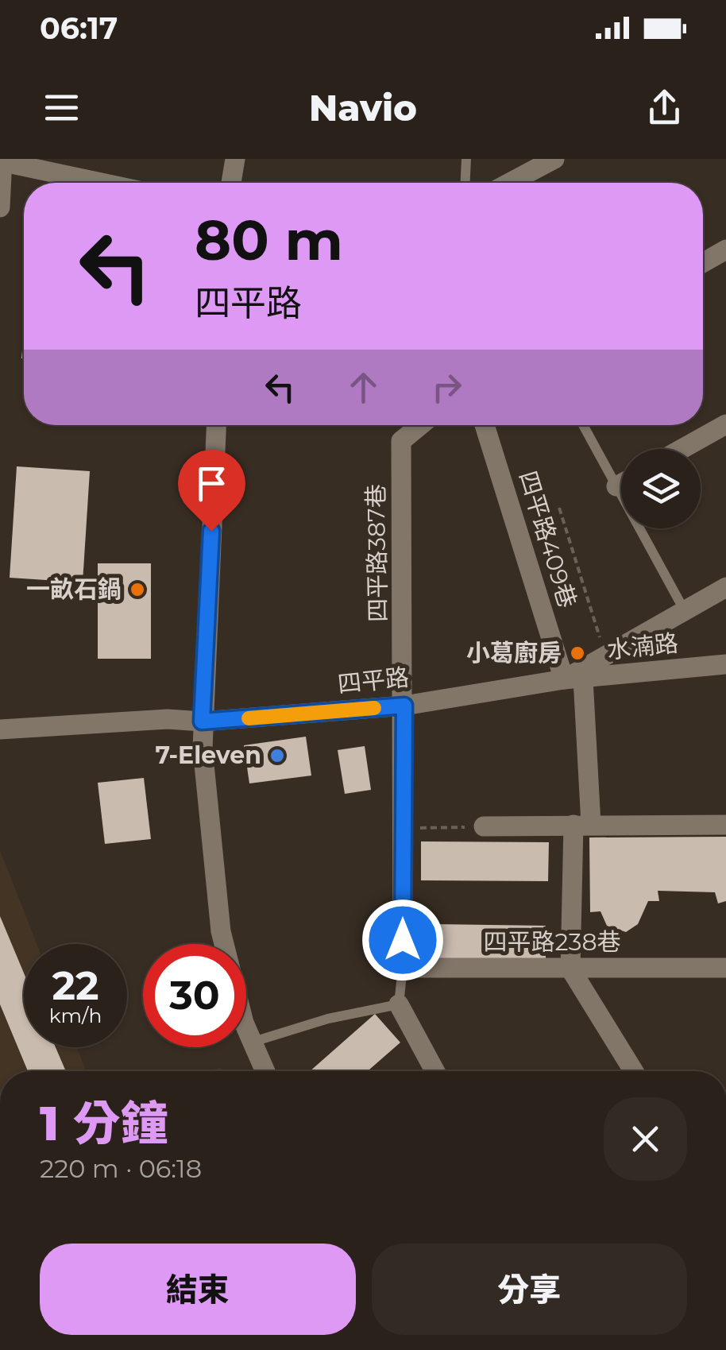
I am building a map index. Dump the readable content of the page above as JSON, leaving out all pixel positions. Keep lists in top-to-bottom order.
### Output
{
  "streets": {
    "street": [
      "四平路409巷",
      "四平路387巷",
      "水湳路",
      "四平路",
      "四平路238巷"
    ]
  },
  "crossings": [
    ["四平路409巷", "水湳路"],
    ["四平路409巷", "四平路"],
    ["四平路409巷", "四平路238巷"],
    ["四平路387巷", "四平路"],
    ["水湳路", "四平路"]
  ],
  "places": ["一畝石鍋", "小葛廚房", "7-Eleven"],
  "page": {
    "status": "06:17",
    "header": "Navio",
    "turn": ["80 m", "四平路"],
    "speed": "22 km/h",
    "limit": "30",
    "heading": ["1 分鐘", "220 m · 06:18"],
    "buttons": ["結束", "分享"]
  }
}
